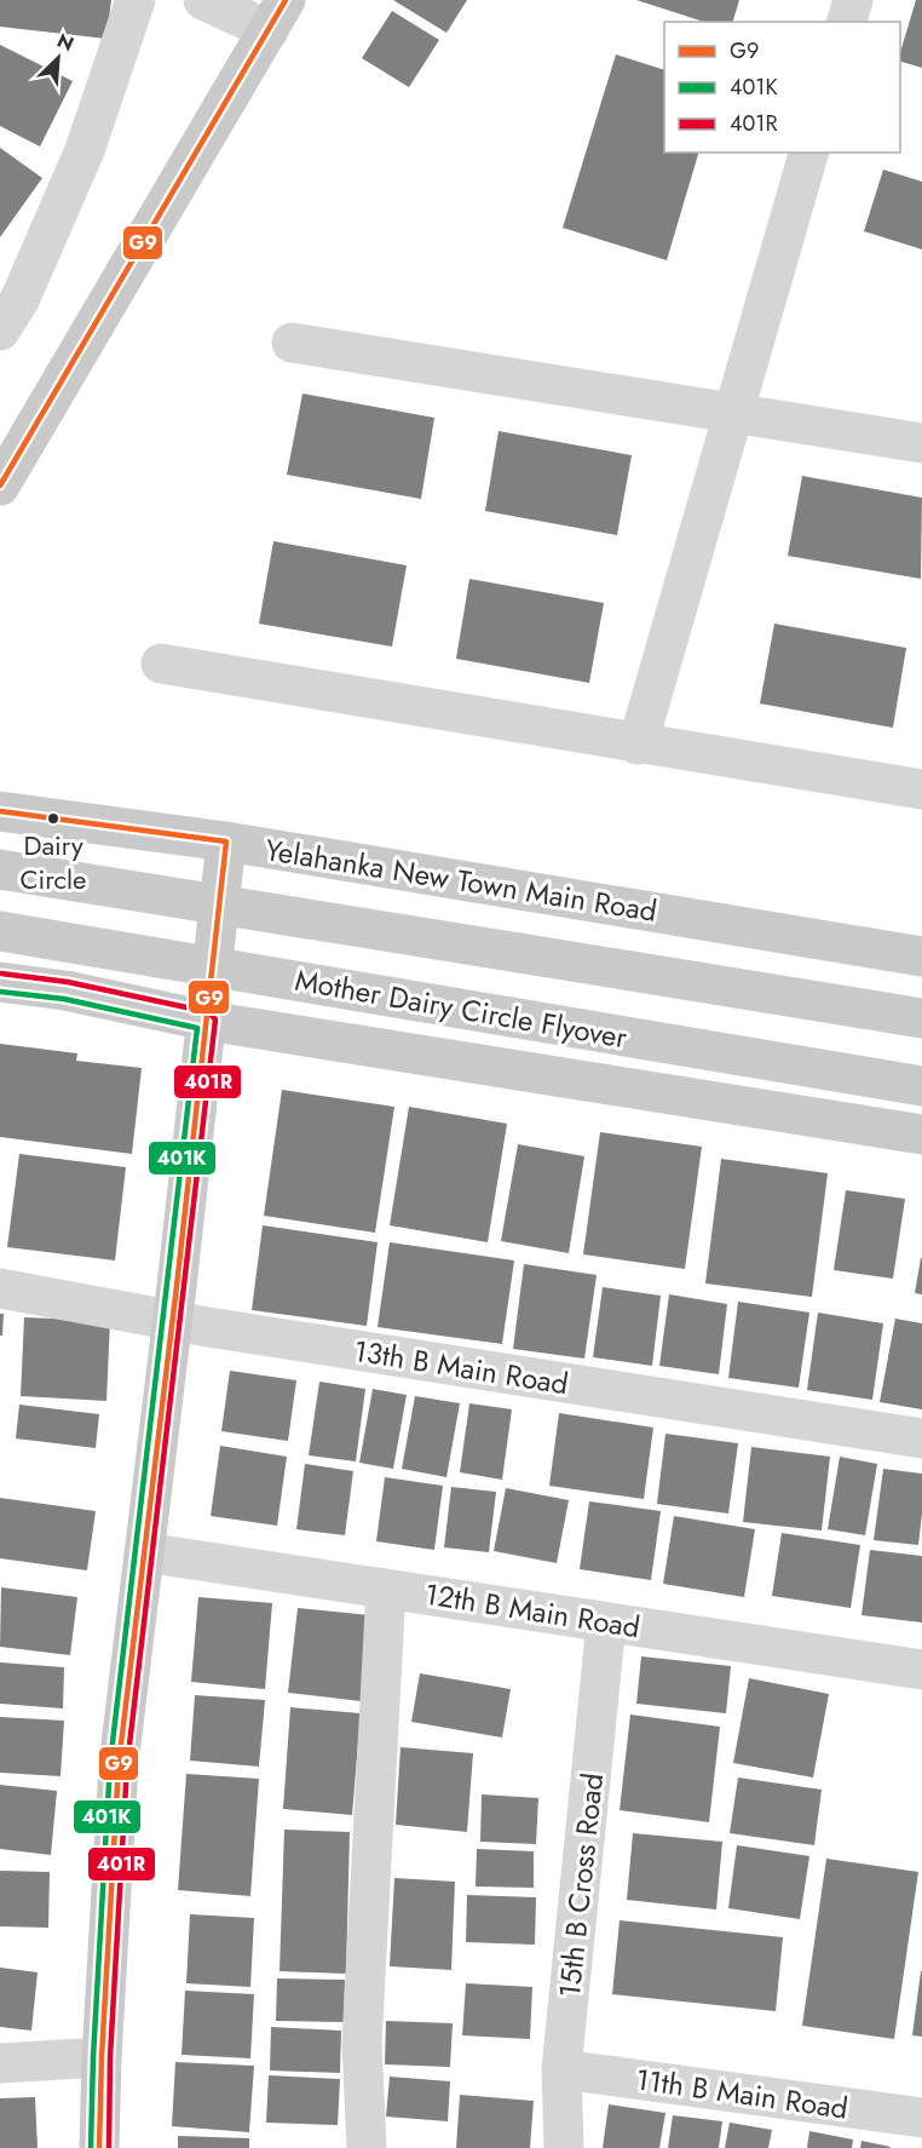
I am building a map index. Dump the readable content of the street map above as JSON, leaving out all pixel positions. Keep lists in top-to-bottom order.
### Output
{
  "streets": {
    "main road": ["Yelahanka New Town Main Road", "Mother Dairy Circle Flyover"],
    "street": [
      "13th B Main Road",
      "12th B Main Road",
      "15th B Cross Road",
      "11th B Main Road"
    ]
  },
  "crossings": [
    ["12th B Main Road", "15th B Cross Road"],
    ["15th B Cross Road", "11th B Main Road"]
  ],
  "places": ["Dairy Circle"],
  "lines": ["transit line G9", "transit line 401R", "transit line 401K"],
  "legend": ["G9", "401K", "401R"],
  "north": "top right"
}
